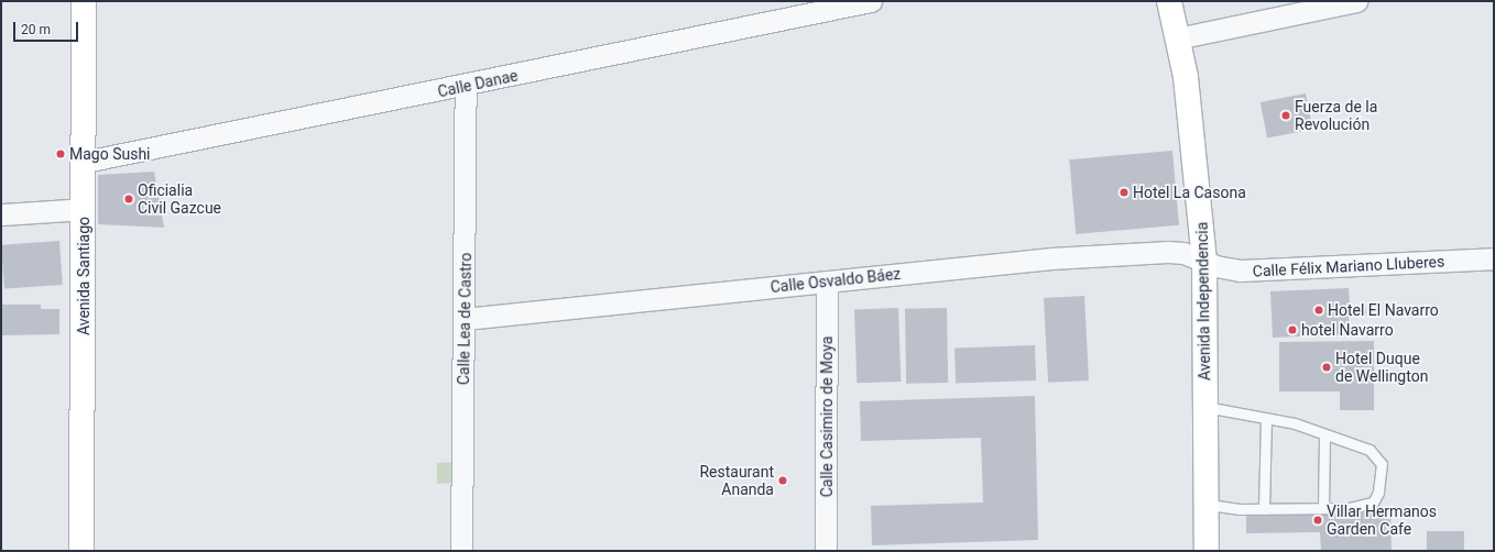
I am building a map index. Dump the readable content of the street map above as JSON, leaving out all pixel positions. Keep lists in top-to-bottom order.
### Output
{
  "streets": {
    "main road": ["Avenida Santiago", "Avenida Independencia"],
    "street": [
      "Calle Danae",
      "Calle Félix Mariano Lluberes",
      "Calle Osvaldo Báez",
      "Calle Lea de Castro",
      "Calle Casimiro de Moya"
    ]
  },
  "crossings": [
    ["Calle Danae", "Avenida Santiago"],
    ["Calle Danae", "Calle Lea de Castro"],
    ["Calle Félix Mariano Lluberes", "Calle Osvaldo Báez"],
    ["Calle Félix Mariano Lluberes", "Avenida Independencia"],
    ["Calle Osvaldo Báez", "Avenida Independencia"],
    ["Calle Osvaldo Báez", "Calle Lea de Castro"],
    ["Calle Osvaldo Báez", "Calle Casimiro de Moya"]
  ],
  "places": [
    "Fuerza de la Revolución",
    "Mago Sushi",
    "Hotel La Casona",
    "Oficialia Civil Gazcue",
    "Hotel El Navarro",
    "hotel Navarro",
    "Hotel Duque de Wellington",
    "Restaurant Ananda",
    "Villar Hermanos Garden Cafe"
  ],
  "scale_bar": "20 m"
}
